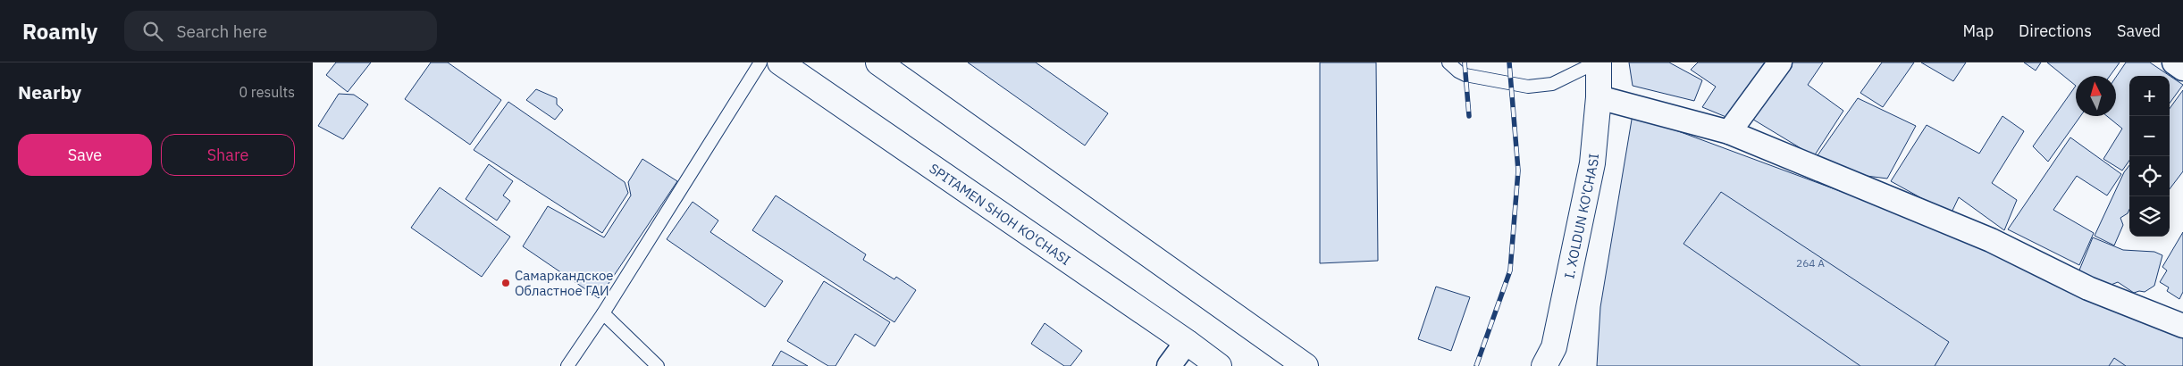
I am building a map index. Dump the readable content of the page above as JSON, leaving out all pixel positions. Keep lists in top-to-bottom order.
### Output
{
  "streets": {
    "main road": ["SPITAMEN SHOH KO'CHASI", "I. XOLDUN KO'CHASI"]
  },
  "places": ["Самаркандское Областное ГАИ"],
  "house_numbers": ["264 A"],
  "north": "top",
  "page": {
    "header": "Roamly",
    "search": "Search here",
    "nav": ["Map", "Directions", "Saved"],
    "heading": ["Nearby", "0 results"],
    "map_buttons": ["+", "−"],
    "buttons": ["Save", "Share"]
  }
}
